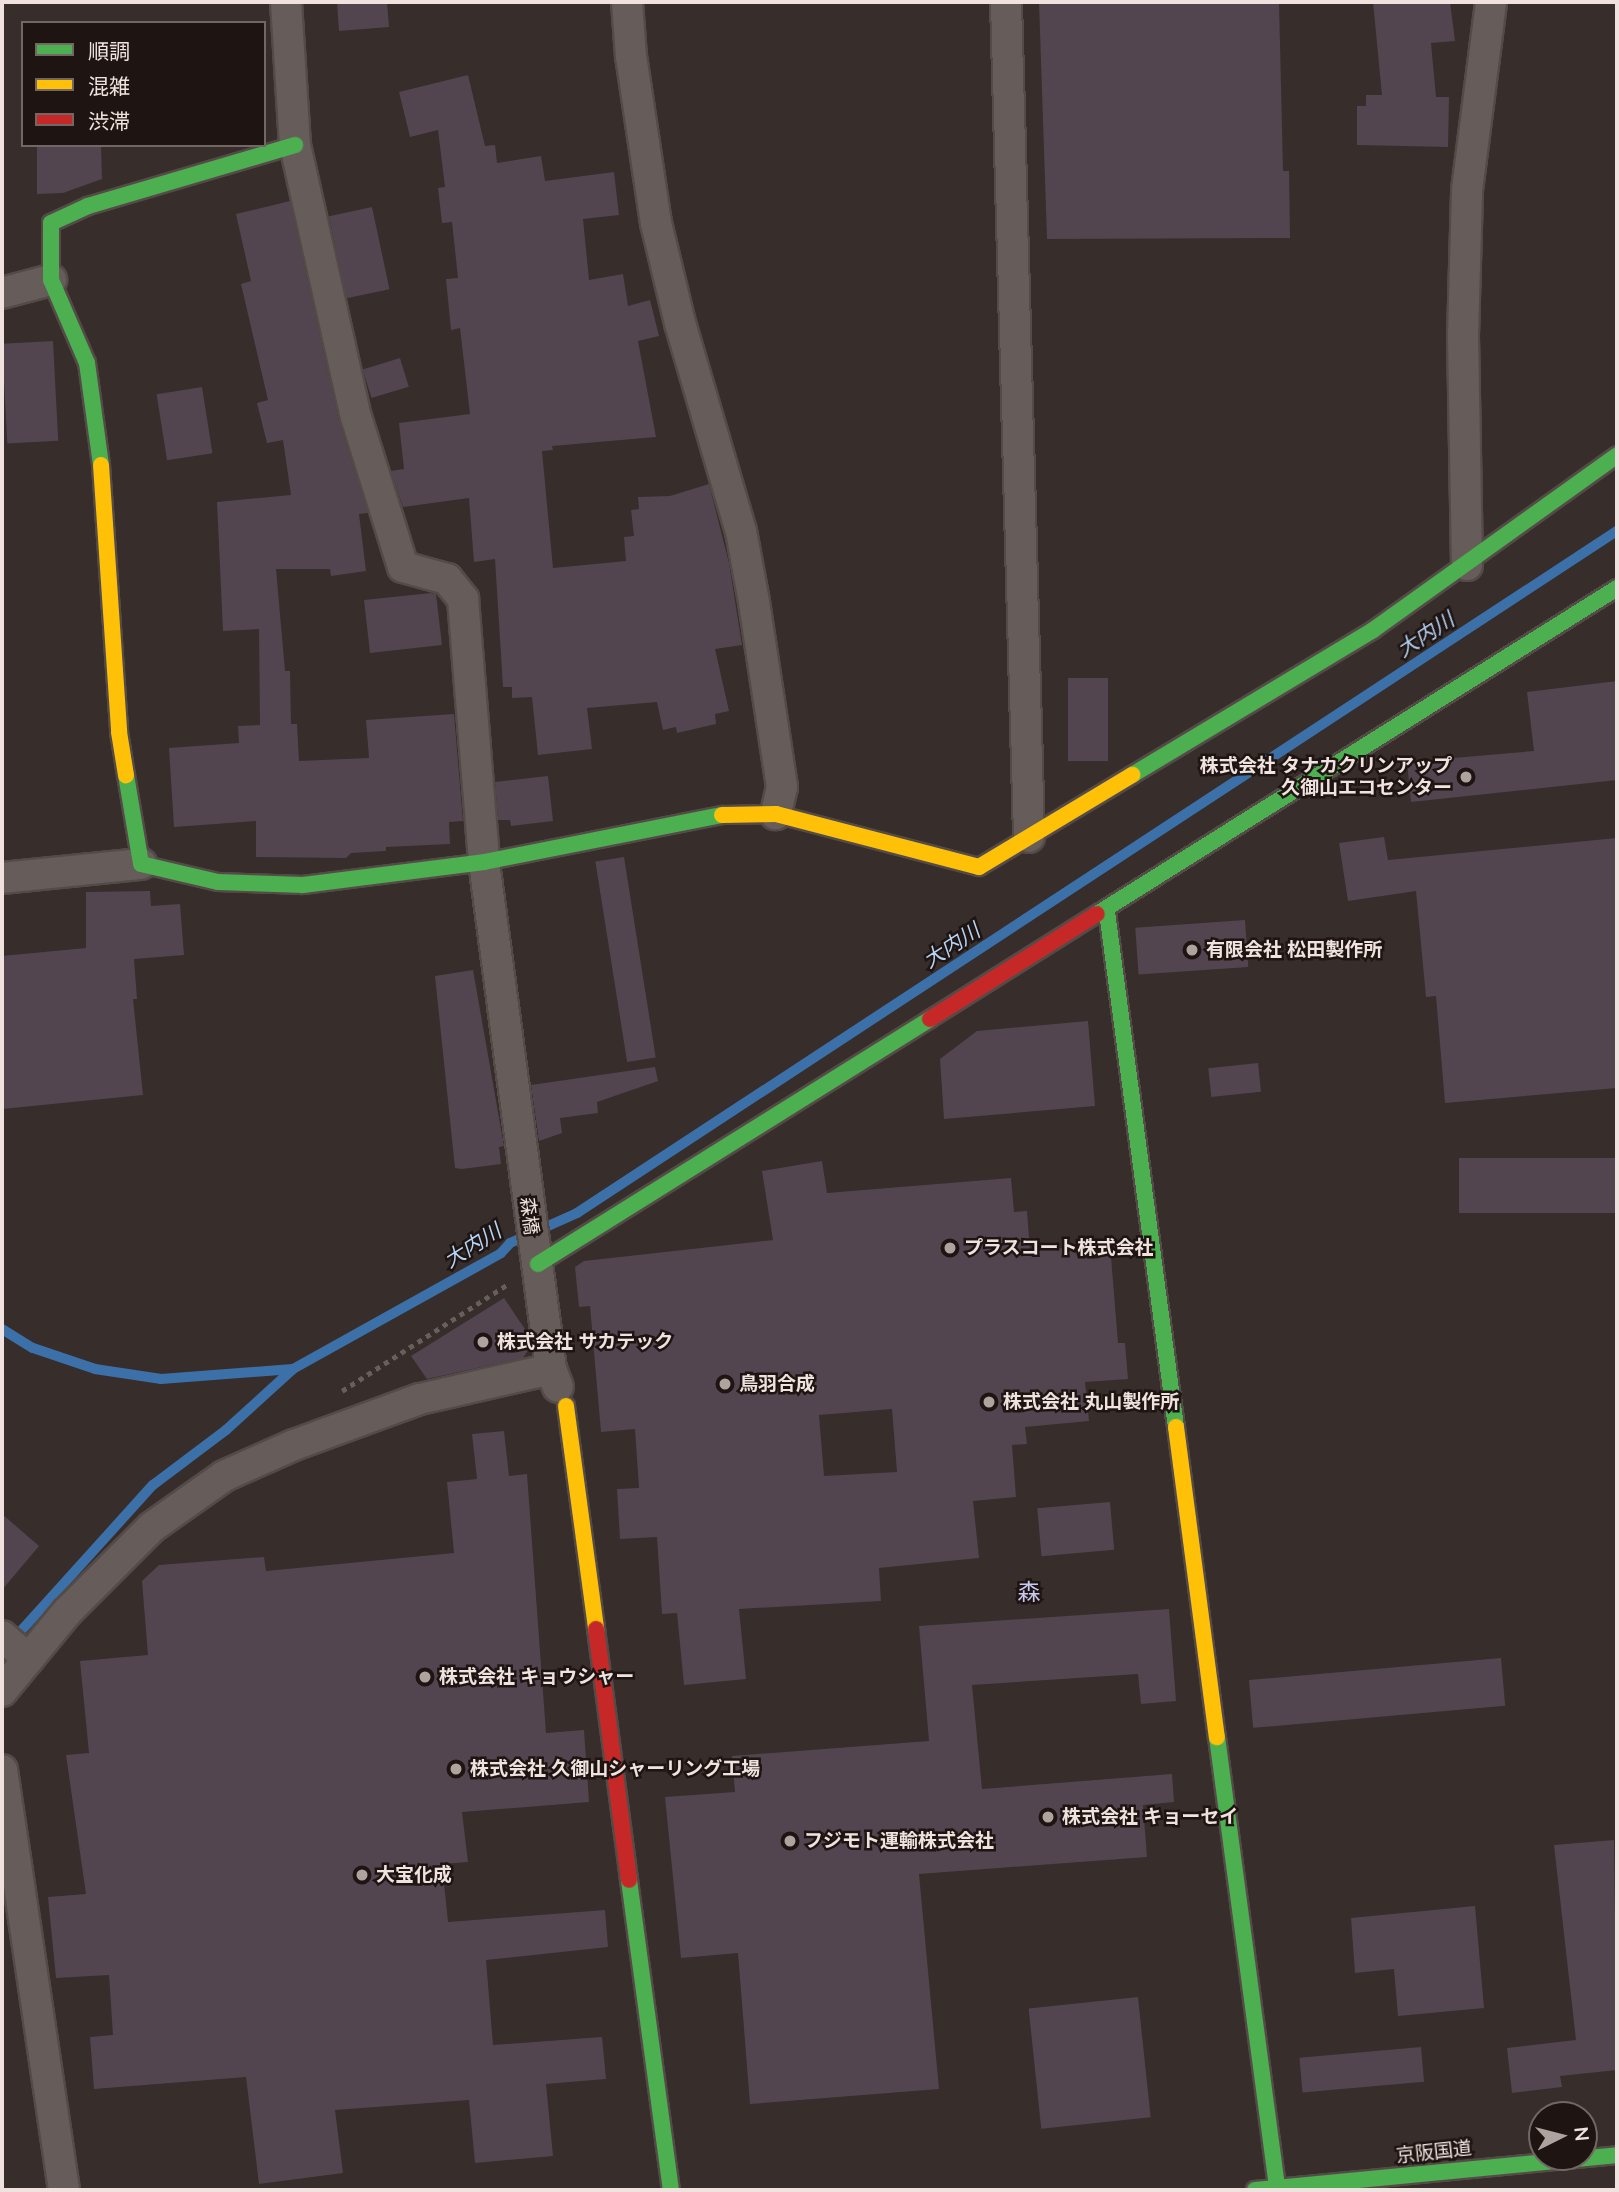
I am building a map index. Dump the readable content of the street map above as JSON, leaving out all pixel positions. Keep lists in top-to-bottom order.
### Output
{
  "streets": {
    "main road": ["京阪国道"],
    "street": ["森橋"]
  },
  "districts": ["森"],
  "water": ["大内川"],
  "places": [
    "株式会社 タナカクリンアップ 久御山エコセンター",
    "有限会社 松田製作所",
    "プラスコート株式会社",
    "株式会社 サカテック",
    "鳥羽合成",
    "株式会社 丸山製作所",
    "株式会社 キョウシャー",
    "株式会社 久御山シャーリング工場",
    "株式会社 キョーセイ",
    "フジモト運輸株式会社",
    "大宝化成"
  ],
  "legend": ["順調", "混雑", "渋滞"],
  "north": "right"
}
